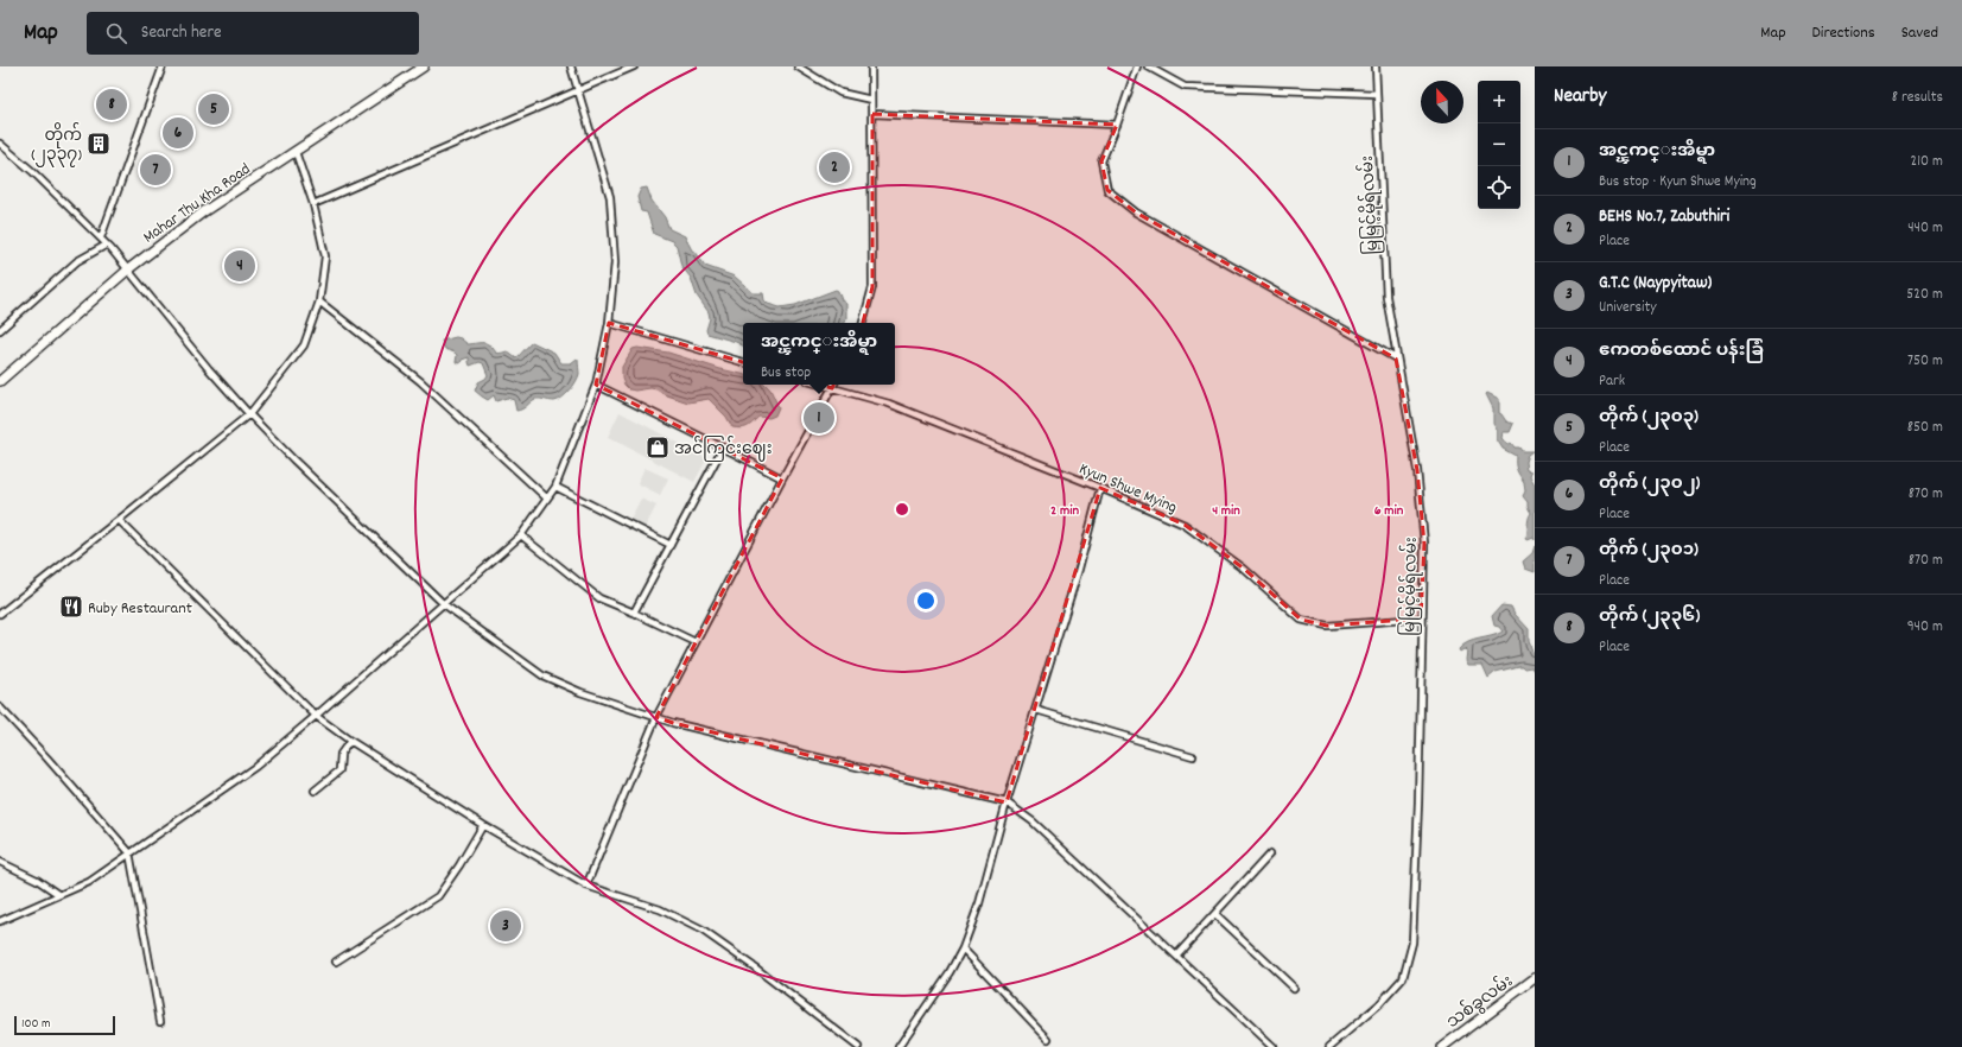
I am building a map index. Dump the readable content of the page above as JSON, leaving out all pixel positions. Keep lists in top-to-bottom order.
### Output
{
  "streets": {
    "main road": ["Mahar Thu Kha Road", "သစ်ခွလမ်း"],
    "street": ["မြမြင့်မိုရ်လမ်း", "Kyun Shwe Mying"]
  },
  "crossings": [
    ["မြမြင့်မိုရ်လမ်း", "Kyun Shwe Mying"]
  ],
  "places": {
    "building": ["တိုက် (၂၃၃၇)"],
    "shop": ["အင်ကြင်းဈေး"],
    "restaurant": ["Ruby Restaurant"]
  },
  "scale_bar": "100 m",
  "north": "top",
  "page": {
    "header": "Map",
    "search": "Search here",
    "nav": ["Map", "Directions", "Saved"],
    "heading": ["Nearby", "8 results"],
    "map_buttons": ["+", "−"],
    "pins": [
      "8",
      "5",
      "6",
      "2",
      "7",
      "4",
      "1",
      "3"
    ],
    "list": [
      {
        "mark": "1",
        "name": "အင္ၾကင္းအိမ္ရာ",
        "note": "Bus stop · Kyun Shwe Mying",
        "value": "210 m"
      },
      {
        "mark": "2",
        "name": "BEHS No.7, Zabuthiri",
        "note": "Place",
        "value": "440 m"
      },
      {
        "mark": "3",
        "name": "G.T.C (Naypyitaw)",
        "note": "University",
        "value": "520 m"
      },
      {
        "mark": "4",
        "name": "ဧကတစ်ထောင် ပန်းခြံ",
        "note": "Park",
        "value": "750 m"
      },
      {
        "mark": "5",
        "name": "တိုက် (၂၃၀၃)",
        "note": "Place",
        "value": "850 m"
      },
      {
        "mark": "6",
        "name": "တိုက် (၂၃၀၂)",
        "note": "Place",
        "value": "870 m"
      },
      {
        "mark": "7",
        "name": "တိုက် (၂၃၀၁)",
        "note": "Place",
        "value": "870 m"
      },
      {
        "mark": "8",
        "name": "တိုက် (၂၃၃၆)",
        "note": "Place",
        "value": "940 m"
      }
    ],
    "popup": ["အင္ၾကင္းအိမ္ရာ", "Bus stop"],
    "scale": "100 m"
  },
  "rings": ["2 min", "4 min", "6 min"]
}
